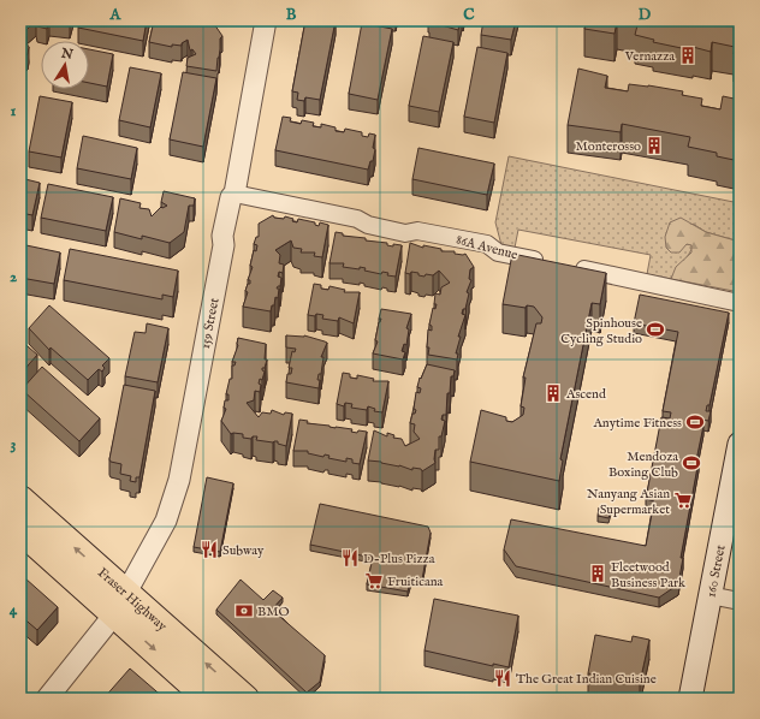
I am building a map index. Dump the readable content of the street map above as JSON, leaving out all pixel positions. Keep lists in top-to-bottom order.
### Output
{
  "streets": {
    "main road": ["160 Street", "Fraser Highway"],
    "street": ["86A Avenue", "159 Street"]
  },
  "crossings": [
    ["86A Avenue", "159 Street"],
    ["159 Street", "Fraser Highway"]
  ],
  "places": {
    "building": [
      "Vernazza",
      "Monterosso",
      "Ascend",
      "Fleetwood Business Park"
    ],
    "sports": ["Spinhouse Cycling Studio", "Anytime Fitness", "Mendoza Boxing Club"],
    "supermarket": ["Nanyang Asian Supermarket", "Fruiticana"],
    "restaurant": ["Subway", "D-Plus Pizza", "The Great Indian Cuisine"],
    "bank": ["BMO"]
  },
  "north": "top",
  "grid": {
    "columns": [
      "A",
      "B",
      "C",
      "D"
    ],
    "rows": [
      "1",
      "2",
      "3",
      "4"
    ]
  }
}
